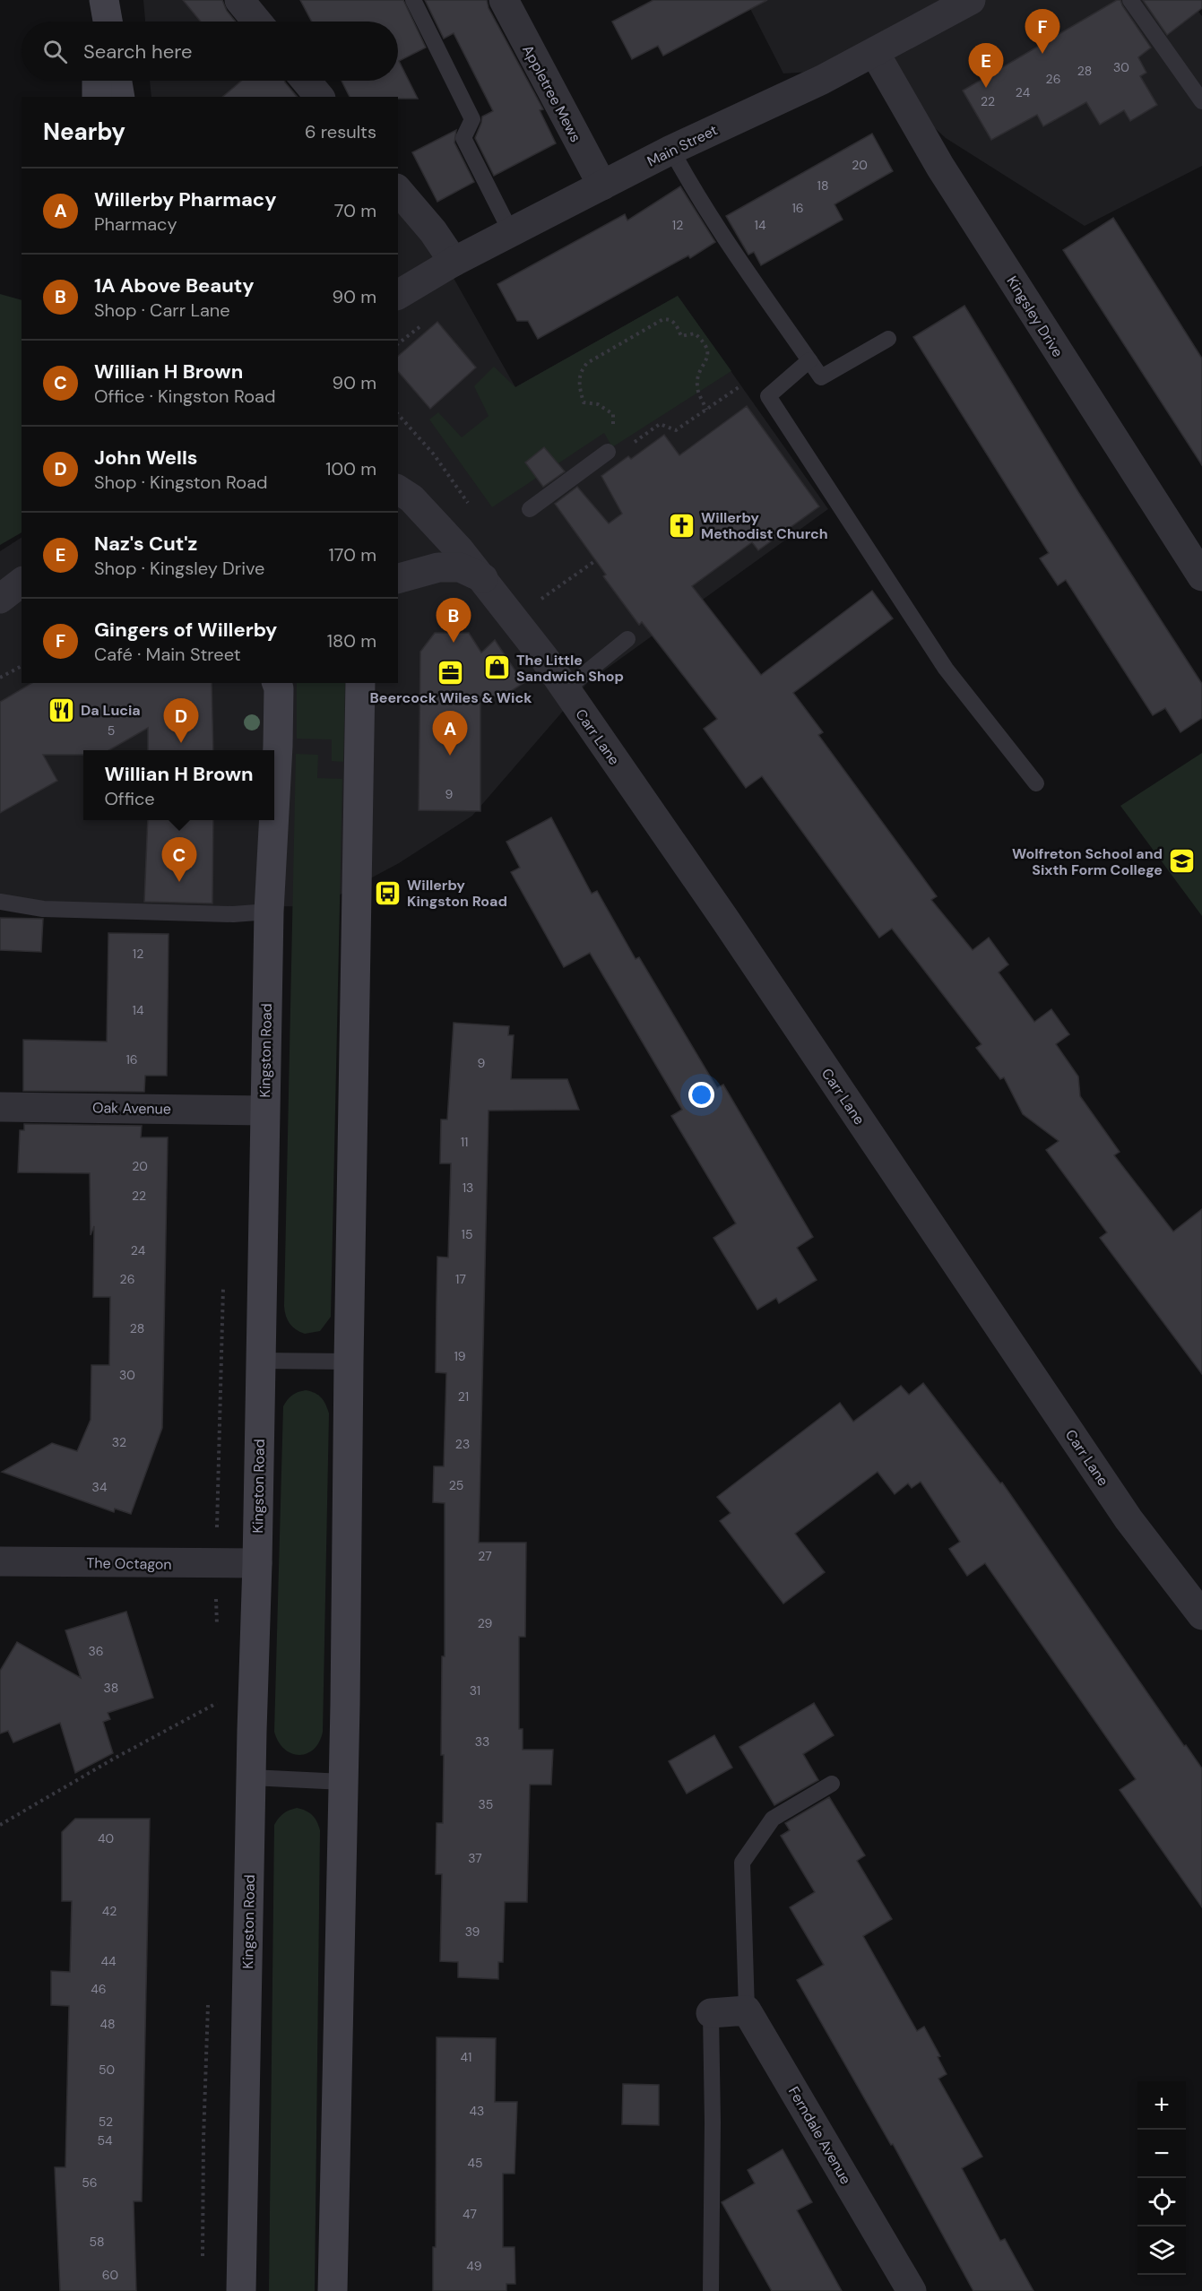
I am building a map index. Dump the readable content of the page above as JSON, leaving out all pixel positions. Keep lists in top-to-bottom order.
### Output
{
  "streets": {
    "main road": ["Kingston Road"],
    "street": [
      "Appletree Mews",
      "Main Street",
      "Kingsley Drive",
      "Carr Lane",
      "Oak Avenue",
      "The Octagon",
      "Ferndale Avenue"
    ]
  },
  "crossings": [
    ["Appletree Mews", "Main Street"],
    ["Main Street", "Kingsley Drive"],
    ["Kingston Road", "Oak Avenue"],
    ["Kingston Road", "The Octagon"]
  ],
  "places": {
    "church": ["Willerby Methodist Church"],
    "shop": ["The Little Sandwich Shop"],
    "office": ["Beercock Wiles & Wick"],
    "restaurant": ["Da Lucia"],
    "school or university": ["Wolfreton School and Sixth Form College"],
    "bus stop": ["Willerby Kingston Road"]
  },
  "house_numbers": [
    "30",
    "28",
    "26",
    "24",
    "22",
    "20",
    "18",
    "16",
    "12",
    "14",
    "5",
    "9",
    "12",
    "14",
    "16",
    "9",
    "11",
    "20",
    "13",
    "22",
    "15",
    "24",
    "26",
    "17",
    "28",
    "19",
    "30",
    "21",
    "32",
    "23",
    "25",
    "34",
    "27",
    "29",
    "36",
    "38",
    "31",
    "33",
    "35",
    "40",
    "37",
    "42",
    "39",
    "44",
    "46",
    "48",
    "41",
    "50",
    "43",
    "52",
    "54",
    "45",
    "56",
    "47",
    "58",
    "49",
    "60"
  ],
  "page": {
    "pins": [
      "F",
      "E",
      "B",
      "D",
      "A",
      "C"
    ],
    "search": "Search here",
    "heading": ["Nearby", "6 results"],
    "list": [
      {
        "mark": "A",
        "name": "Willerby Pharmacy",
        "note": "Pharmacy",
        "value": "70 m"
      },
      {
        "mark": "B",
        "name": "1A Above Beauty",
        "note": "Shop · Carr Lane",
        "value": "90 m"
      },
      {
        "mark": "C",
        "name": "Willian H Brown",
        "note": "Office · Kingston Road",
        "value": "90 m"
      },
      {
        "mark": "D",
        "name": "John Wells",
        "note": "Shop · Kingston Road",
        "value": "100 m"
      },
      {
        "mark": "E",
        "name": "Naz's Cut'z",
        "note": "Shop · Kingsley Drive",
        "value": "170 m"
      },
      {
        "mark": "F",
        "name": "Gingers of Willerby",
        "note": "Café · Main Street",
        "value": "180 m"
      }
    ],
    "popup": ["Willian H Brown", "Office"],
    "map_buttons": ["+", "−"]
  }
}
